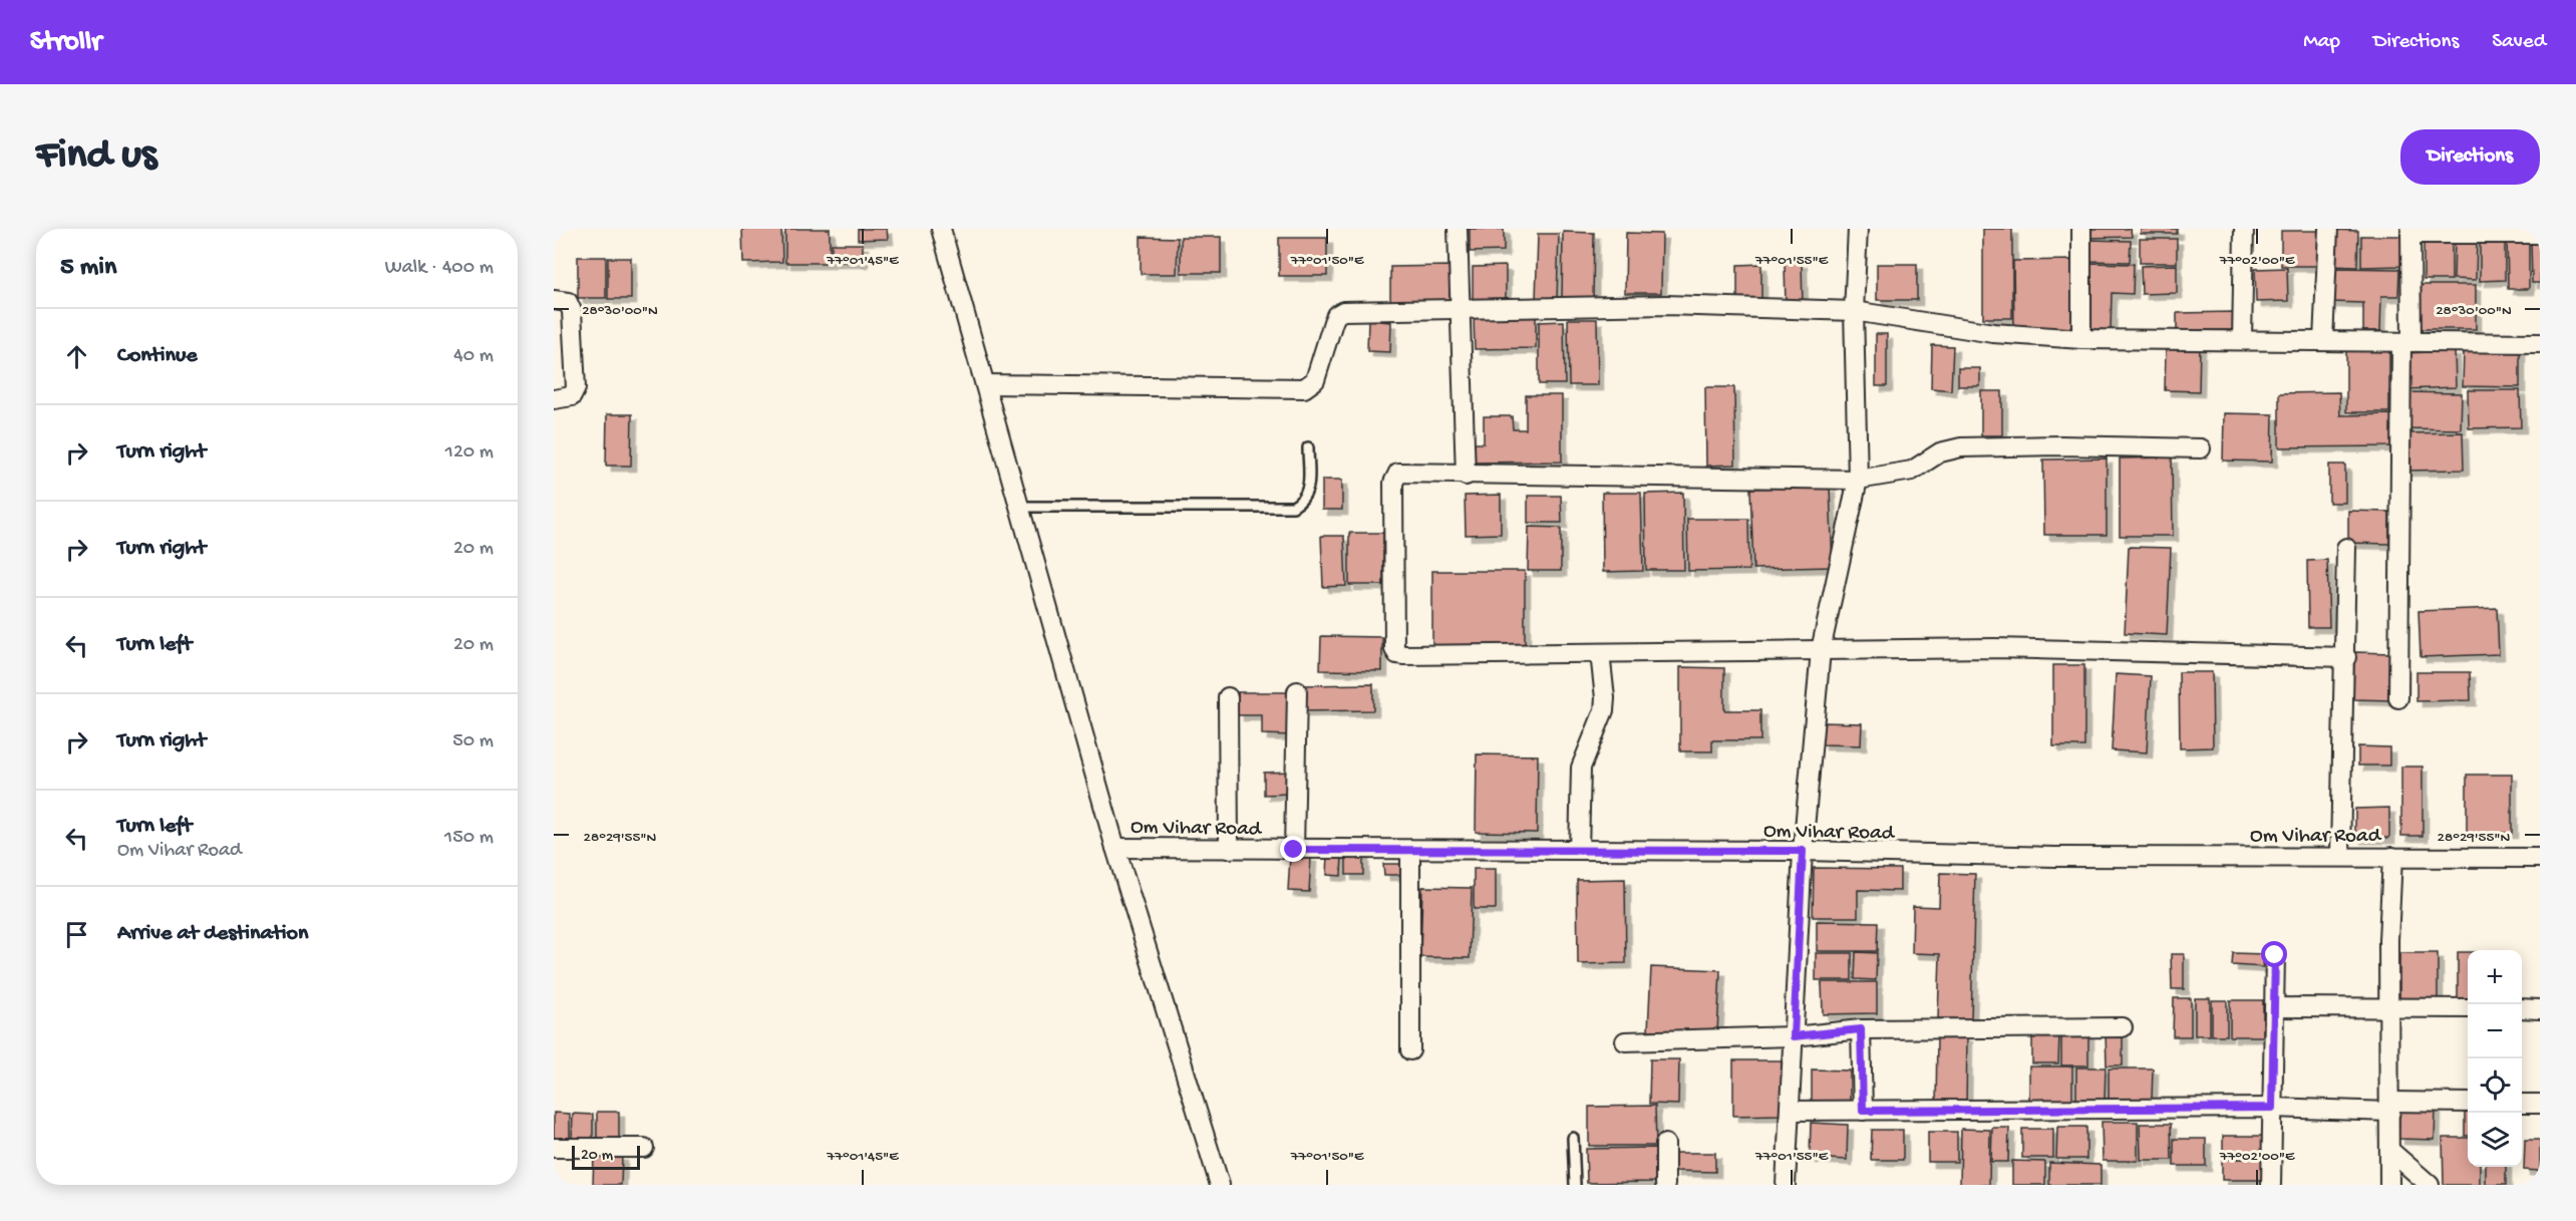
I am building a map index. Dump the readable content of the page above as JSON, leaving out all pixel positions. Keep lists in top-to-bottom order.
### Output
{
  "streets": {
    "street": ["Om Vihar Road"]
  },
  "scale_bar": "20 m",
  "page": {
    "header": "Strollr",
    "nav": ["Map", "Directions", "Saved"],
    "buttons": "Directions",
    "title": "Find us",
    "heading": ["5 min", "Walk · 400 m"],
    "list": [
      ["Continue", "40 m"],
      ["Turn right", "120 m"],
      ["Turn right", "20 m"],
      ["Turn left", "20 m"],
      ["Turn right", "50 m"],
      ["Turn left", "Om Vihar Road", "150 m"],
      "Arrive at destination"
    ],
    "map_buttons": ["+", "−"],
    "scale": "20 m"
  },
  "coordinates": [
    "77°01'45\"E",
    "77°01'50\"E",
    "77°01'55\"E",
    "77°02'00\"E",
    "28°30'00\"N",
    "28°29'55\"N"
  ]
}
